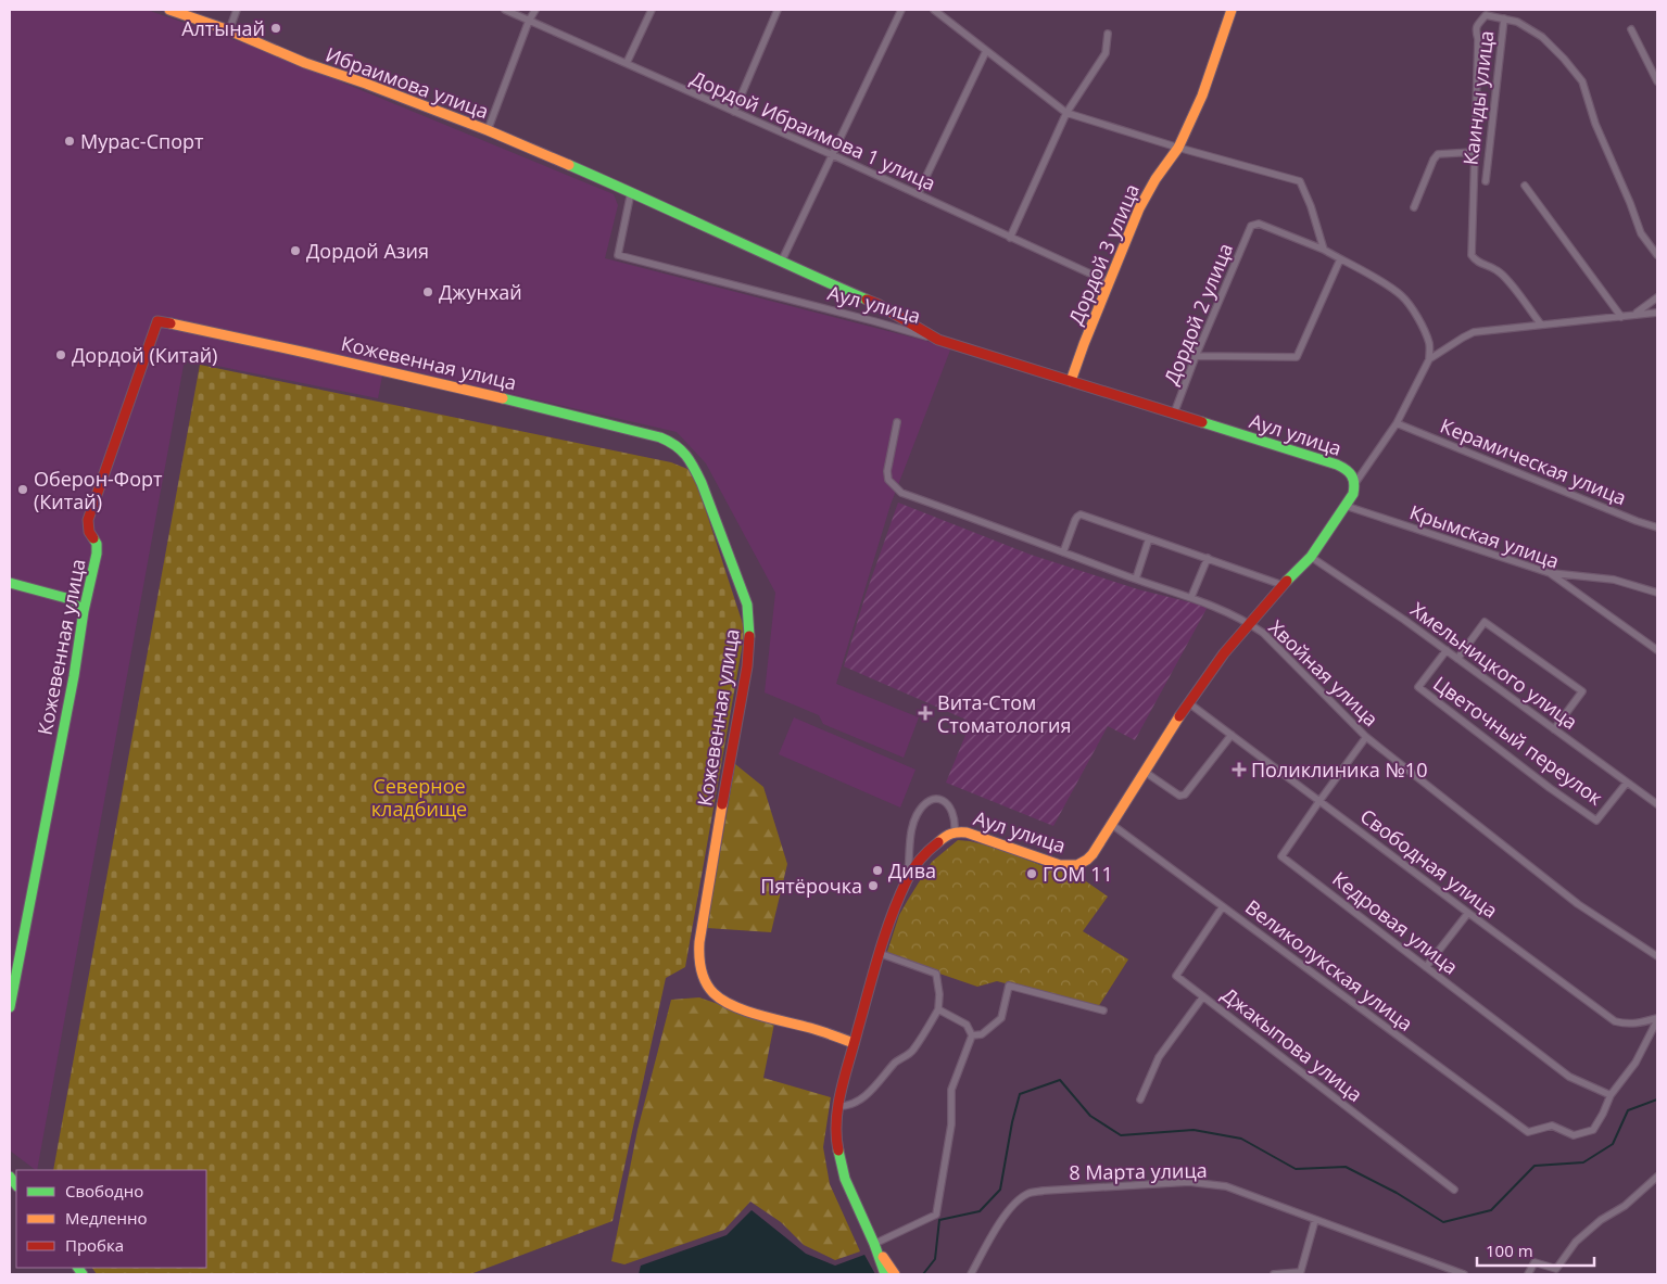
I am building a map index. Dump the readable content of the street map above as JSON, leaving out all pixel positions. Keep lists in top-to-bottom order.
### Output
{
  "streets": {
    "main road": [
      "Ибраимова улица",
      "Дордой 3 улица",
      "Аул улица",
      "Кожевенная улица"
    ],
    "street": [
      "Каинды улица",
      "Дордой Ибраимова 1 улица",
      "Дордой 2 улица",
      "Керамическая улица",
      "Крымская улица",
      "Хмельницкого улица",
      "Хвойная улица",
      "Цветочный переулок",
      "Свободная улица",
      "Кедровая улица",
      "Великолукская улица",
      "Джакыпова улица",
      "8 Марта улица"
    ]
  },
  "crossings": [
    ["Ибраимова улица", "Аул улица"],
    ["Дордой Ибраимова 1 улица", "Дордой 3 улица"],
    ["Дордой 3 улица", "Аул улица"],
    ["Аул улица", "Дордой 2 улица"],
    ["Аул улица", "Кожевенная улица"],
    ["Аул улица", "Крымская улица"],
    ["Аул улица", "Хмельницкого улица"],
    ["Аул улица", "Хвойная улица"],
    ["Аул улица", "Свободная улица"],
    ["Аул улица", "Великолукская улица"],
    ["Хмельницкого улица", "Цветочный переулок"],
    ["Хвойная улица", "Кедровая улица"],
    ["Свободная улица", "Кедровая улица"],
    ["Кедровая улица", "Великолукская улица"],
    ["Великолукская улица", "Джакыпова улица"]
  ],
  "parks": ["Северное кладбище"],
  "places": {
    "other": [
      "Алтынай",
      "Мурас-Спорт",
      "Дордой Азия",
      "Джунхай",
      "Дордой (Китай)",
      "Оберон-Форт (Китай)",
      "Дива",
      "ГОМ 11",
      "Пятёрочка"
    ],
    "health": ["Вита-Стом Стоматология", "Поликлиника №10"]
  },
  "legend": ["Свободно", "Медленно", "Пробка"],
  "scale_bar": "100 m"
}
